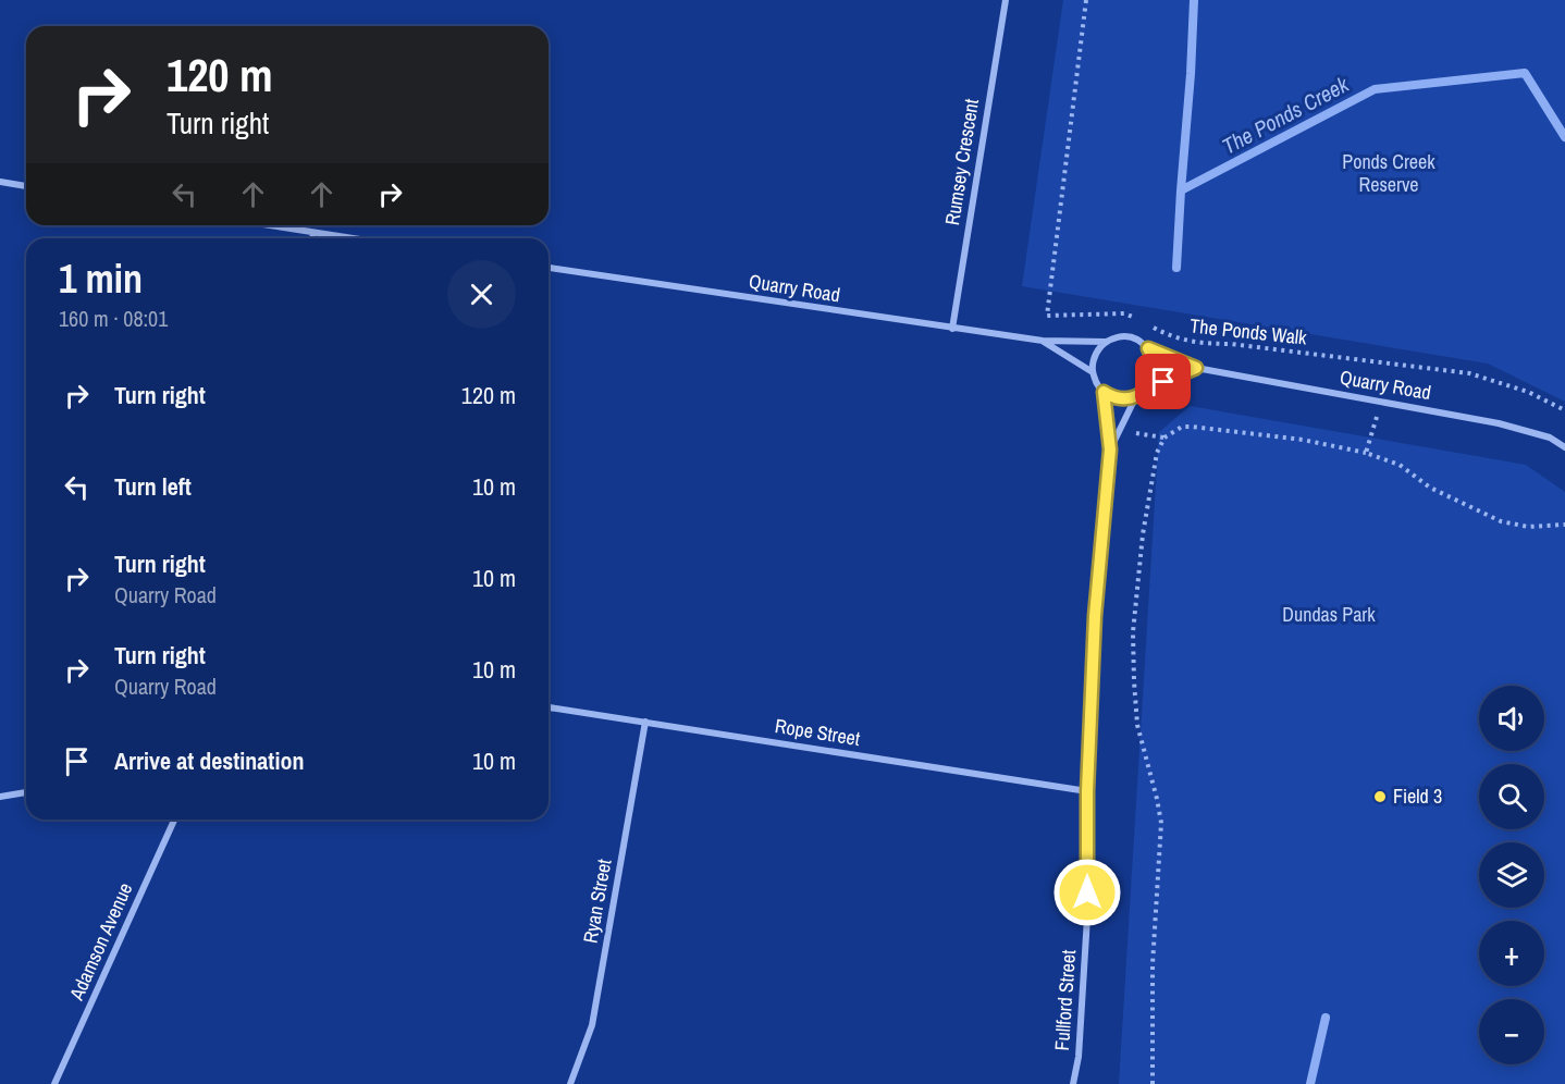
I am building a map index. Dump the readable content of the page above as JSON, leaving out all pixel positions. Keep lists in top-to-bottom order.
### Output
{
  "streets": {
    "street": [
      "Rumsey Crescent",
      "Quarry Road",
      "Rope Street",
      "Ryan Street",
      "Adamson Avenue",
      "Fullford Street"
    ],
    "path": ["The Ponds Walk"]
  },
  "crossings": [
    ["Rumsey Crescent", "Quarry Road"],
    ["Quarry Road", "Fullford Street"],
    ["Rope Street", "Ryan Street"],
    ["Rope Street", "Fullford Street"]
  ],
  "water": ["The Ponds Creek"],
  "parks": ["Ponds Creek Reserve", "Dundas Park"],
  "places": ["Field 3"],
  "page": {
    "turn": ["120 m", "Turn right"],
    "heading": ["1 min", "160 m · 08:01"],
    "list": [
      {
        "name": "Turn right",
        "value": "120 m"
      },
      {
        "name": "Turn left",
        "value": "10 m"
      },
      {
        "name": "Turn right",
        "note": "Quarry Road",
        "value": "10 m"
      },
      {
        "name": "Turn right",
        "note": "Quarry Road",
        "value": "10 m"
      },
      {
        "name": "Arrive at destination",
        "value": "10 m"
      }
    ],
    "map_buttons": ["+", "−"]
  }
}
